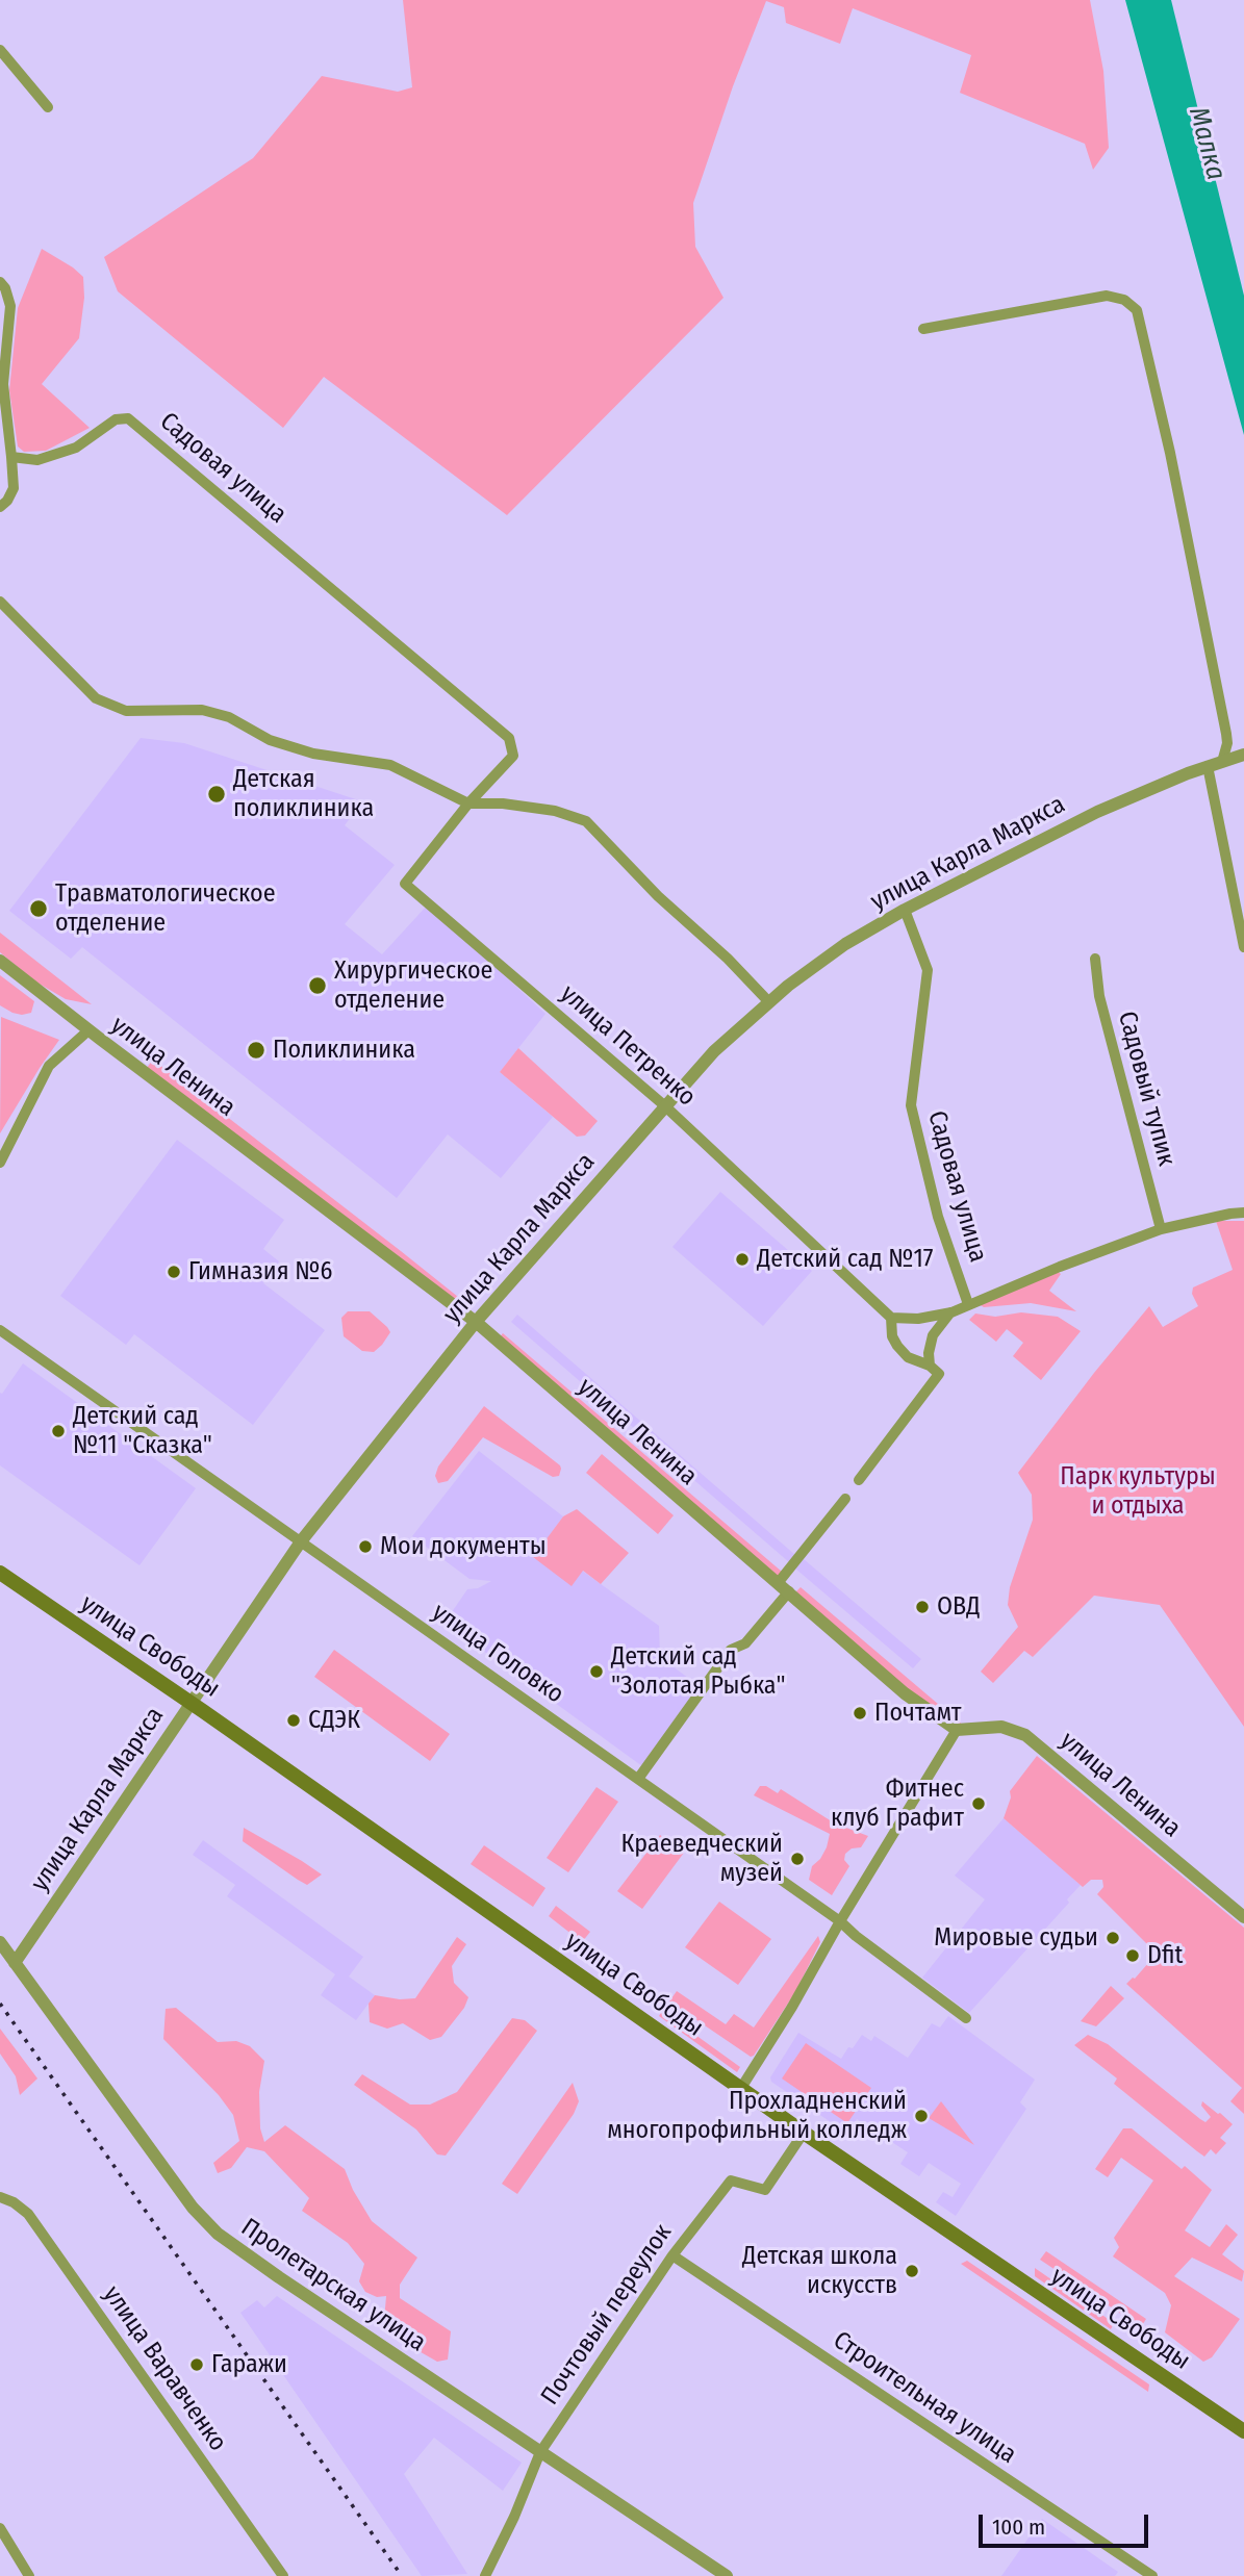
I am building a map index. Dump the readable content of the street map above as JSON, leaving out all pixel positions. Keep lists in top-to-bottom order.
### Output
{
  "streets": {
    "main road": ["улица Свободы"],
    "street": [
      "Садовая улица",
      "улица Карла Маркса",
      "улица Петренко",
      "улица Ленина",
      "Садовый тупик",
      "улица Головко",
      "Пролетарская улица",
      "Почтовый переулок",
      "улица Варавченко",
      "Строительная улица"
    ]
  },
  "crossings": [
    ["Садовая улица", "улица Карла Маркса"],
    ["Садовая улица", "улица Петренко"],
    ["улица Карла Маркса", "улица Петренко"],
    ["улица Карла Маркса", "улица Ленина"],
    ["улица Карла Маркса", "улица Свободы"],
    ["улица Карла Маркса", "улица Головко"],
    ["улица Карла Маркса", "Пролетарская улица"],
    ["улица Свободы", "Почтовый переулок"],
    ["Пролетарская улица", "Почтовый переулок"],
    ["Почтовый переулок", "Строительная улица"]
  ],
  "water": ["Малка"],
  "parks": ["Парк культуры и отдыха"],
  "places": [
    "Детская поликлиника",
    "Травматологическое отделение",
    "Хирургическое отделение",
    "Поликлиника",
    "Детский сад №17",
    "Гимназия №6",
    "Детский сад №11 \"Сказка\"",
    "Мои документы",
    "ОВД",
    "Детский сад \"Золотая Рыбка\"",
    "Почтамт",
    "СДЭК",
    "Фитнес клуб Графит",
    "Краеведческий музей",
    "Мировые судьи",
    "Dfit",
    "Прохладненский многопрофильный колледж",
    "Детская школа искусств",
    "Гаражи"
  ],
  "scale_bar": "100 m"
}
